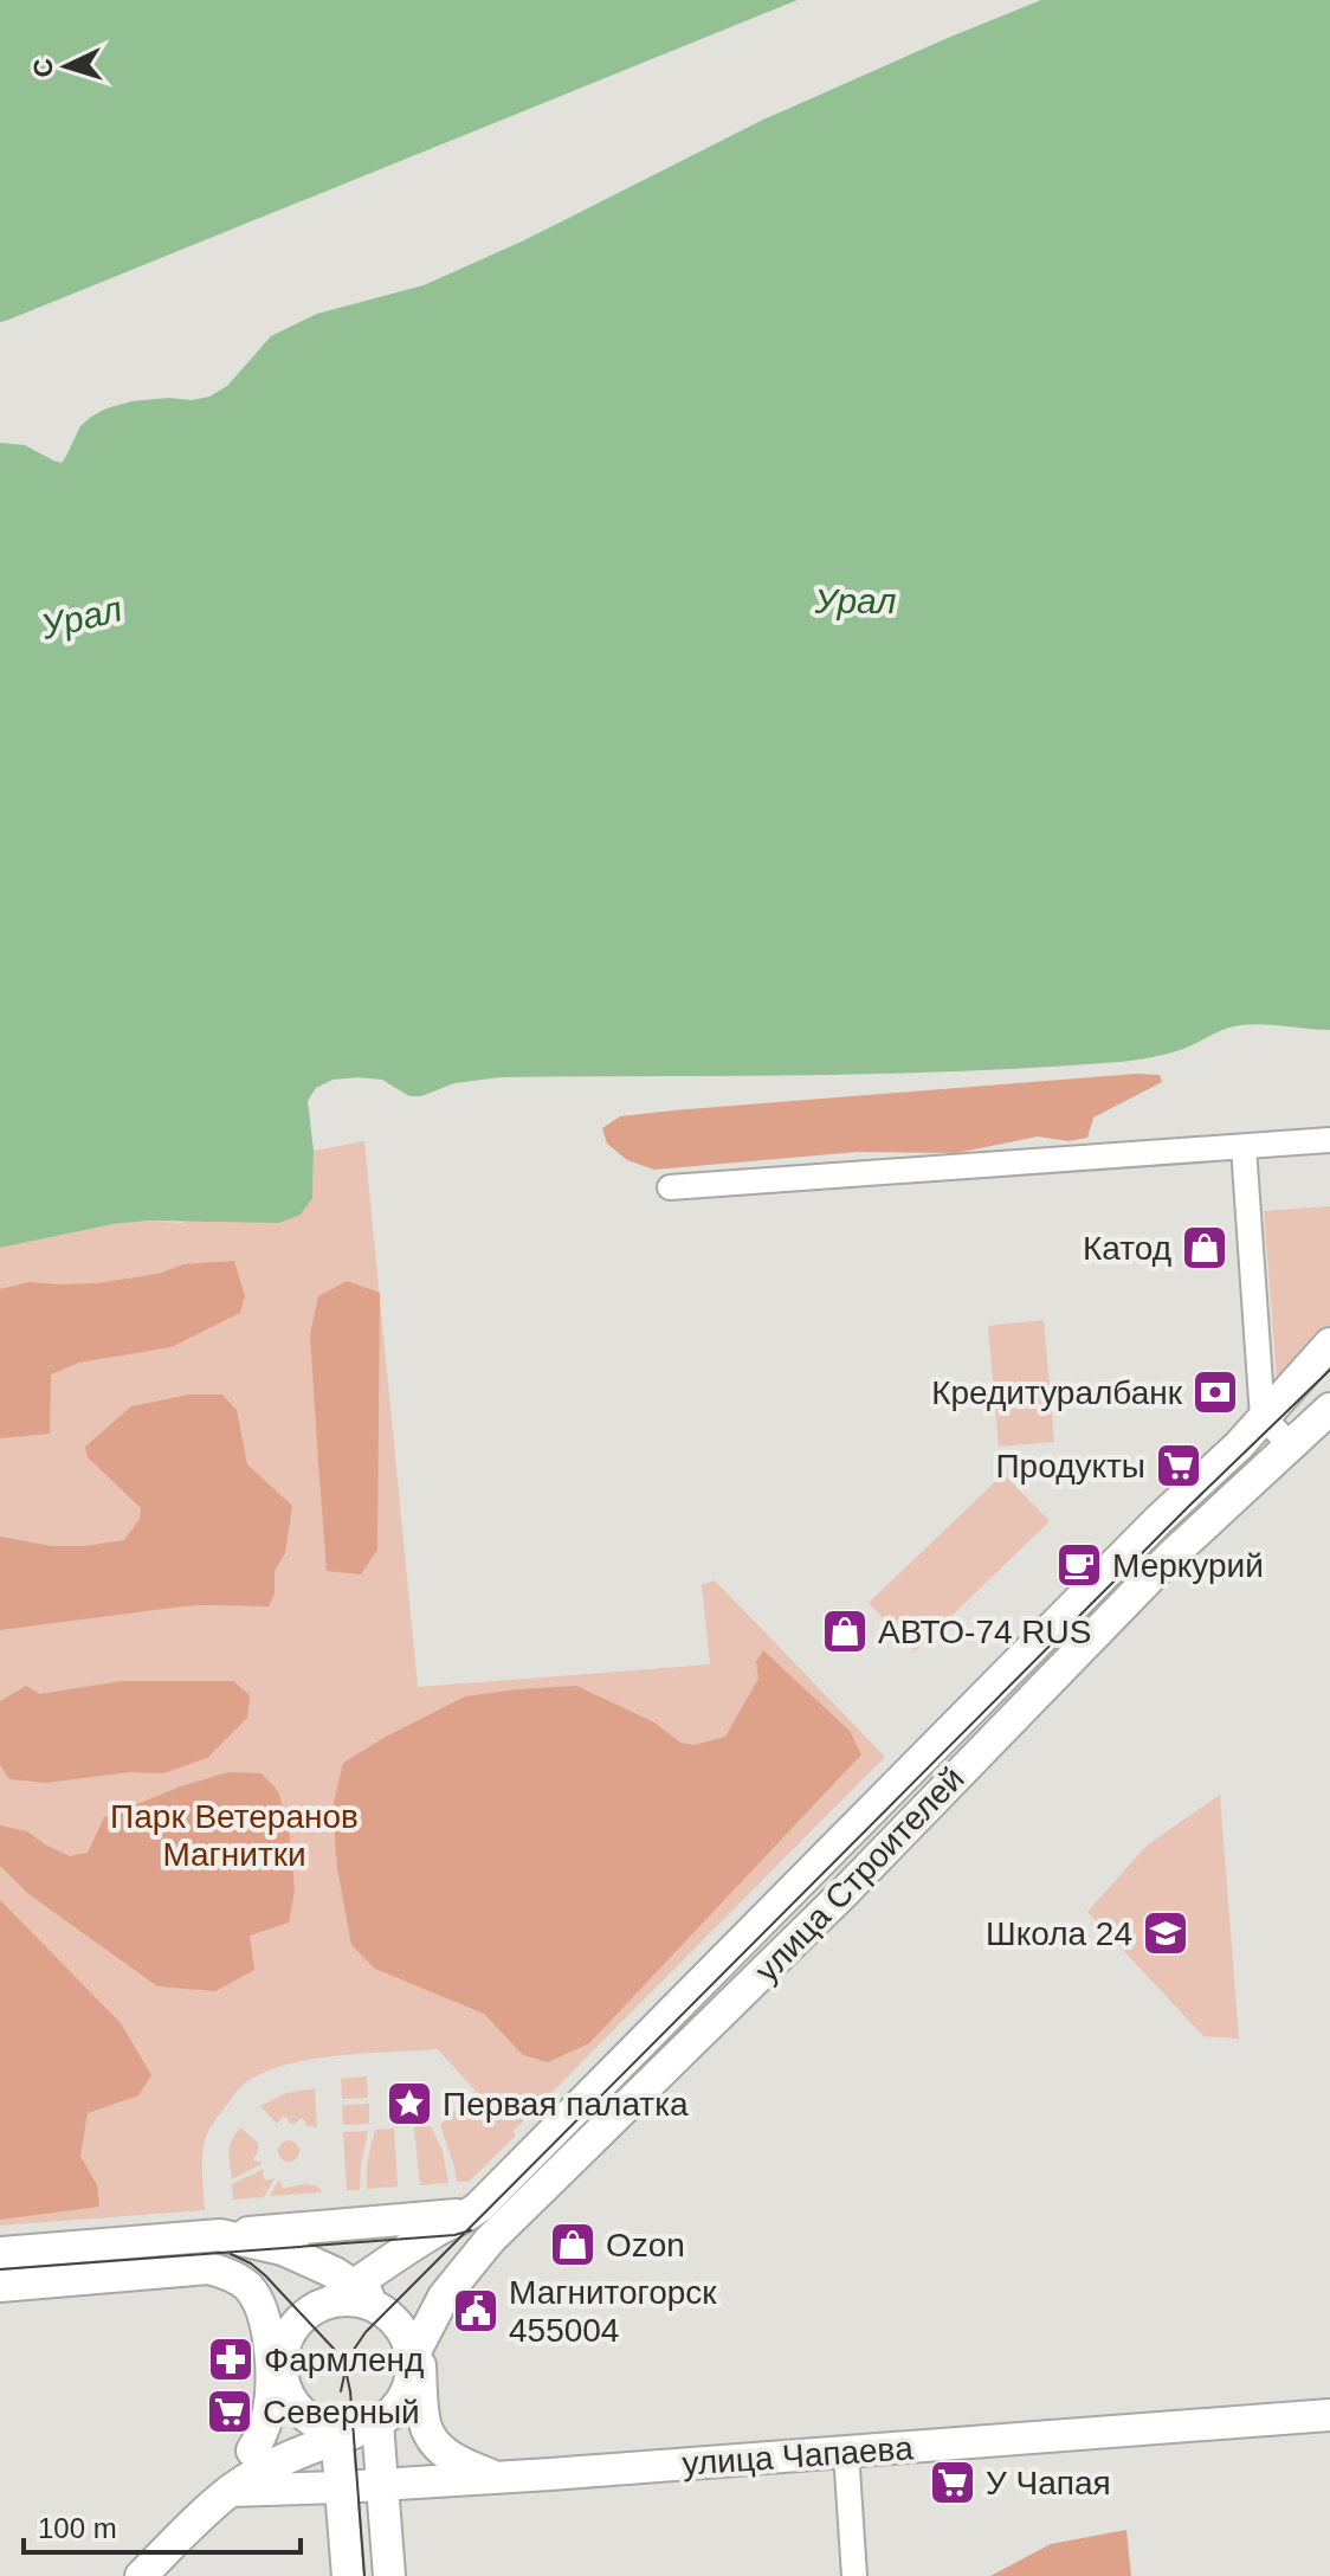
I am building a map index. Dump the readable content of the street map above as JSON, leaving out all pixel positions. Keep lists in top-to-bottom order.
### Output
{
  "streets": {
    "street": ["улица Строителей", "улица Чапаева"]
  },
  "crossings": [
    ["улица Строителей", "улица Чапаева"]
  ],
  "water": ["Урал"],
  "parks": ["Парк Ветеранов Магнитки"],
  "places": {
    "shop": ["Катод", "АВТО-74 RUS", "Ozon"],
    "bank": ["Кредитуралбанк"],
    "supermarket": ["Продукты", "Северный", "У Чапая"],
    "cafe": ["Меркурий"],
    "school or university": ["Школа 24"],
    "place": ["Первая палатка"],
    "public building": ["Магнитогорск 455004"],
    "pharmacy": ["Фармленд"]
  },
  "scale_bar": "100 m",
  "north": "left"
}
